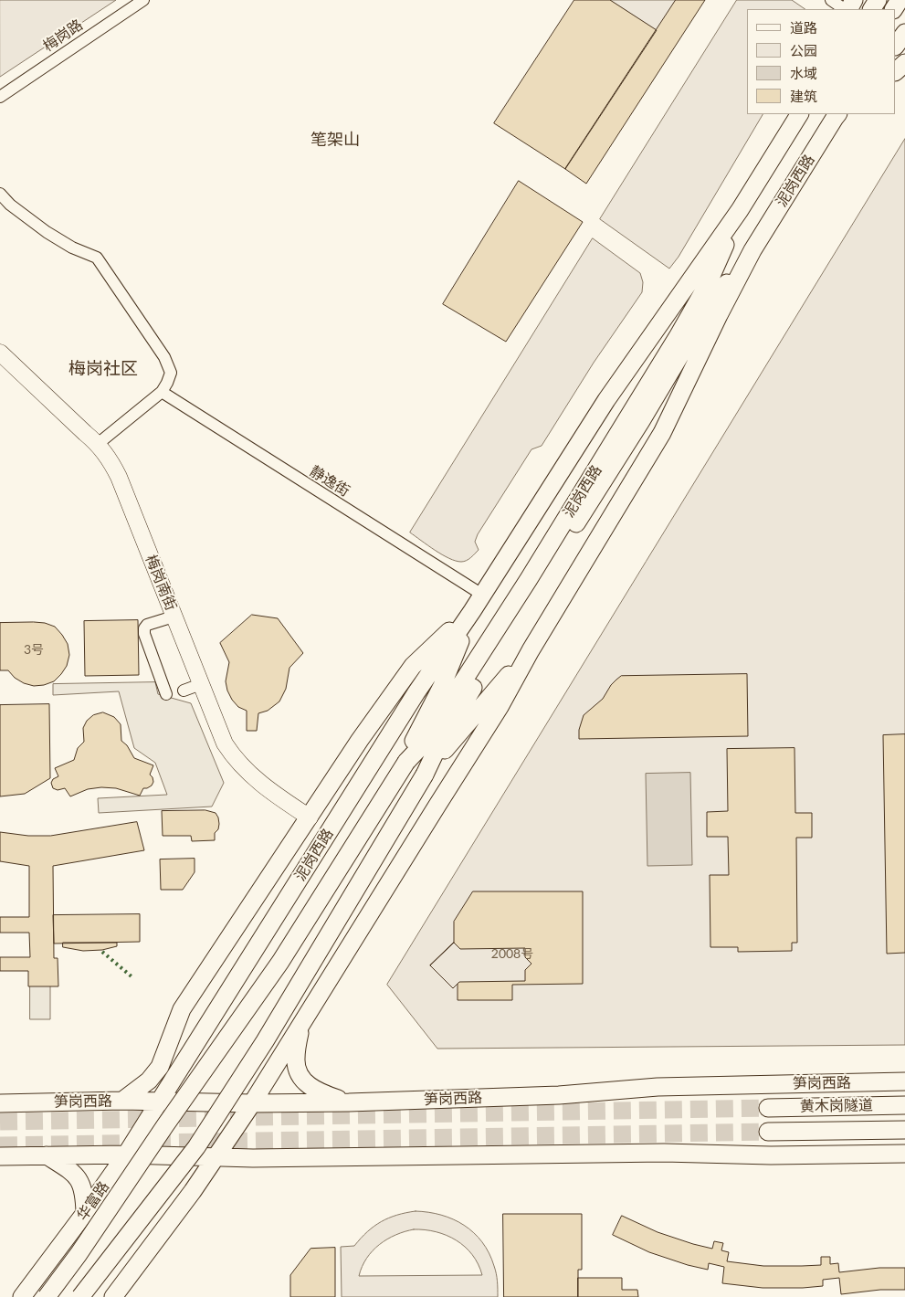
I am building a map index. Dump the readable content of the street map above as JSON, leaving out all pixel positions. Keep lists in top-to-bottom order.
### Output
{
  "streets": {
    "main road": [
      "泥岗西路",
      "笋岗西路",
      "黄木岗隧道",
      "华富路"
    ],
    "street": ["梅岗路", "静逸街", "梅岗南街"]
  },
  "crossings": [
    ["泥岗西路", "静逸街"],
    ["泥岗西路", "笋岗西路"],
    ["泥岗西路", "华富路"],
    ["笋岗西路", "华富路"]
  ],
  "districts": ["笔架山", "梅岗社区"],
  "house_numbers": ["3号", "2008号"],
  "legend": [
    "道路",
    "公园",
    "水域",
    "建筑"
  ]
}
